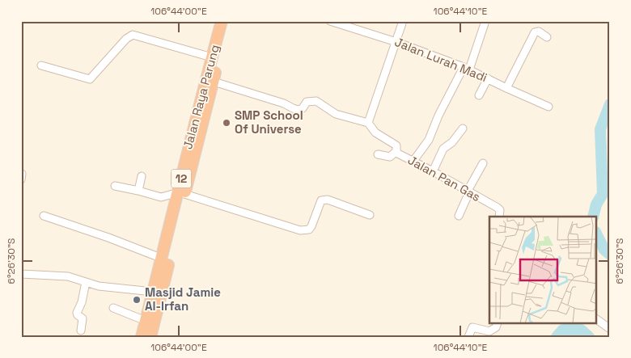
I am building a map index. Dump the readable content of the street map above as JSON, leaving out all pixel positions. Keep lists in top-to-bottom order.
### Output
{
  "streets": {
    "highway": ["Jalan Raya Parung", "12"],
    "street": ["Jalan Lurah Madi", "Jalan Pan Gas"]
  },
  "crossings": [
    ["Jalan Raya Parung", "Jalan Pan Gas"]
  ],
  "places": ["SMP School Of Universe", "Masjid Jamie Al-Irfan"],
  "coordinates": ["106°44'00\"E", "106°44'10\"E", "6°26'30\"S"]
}
